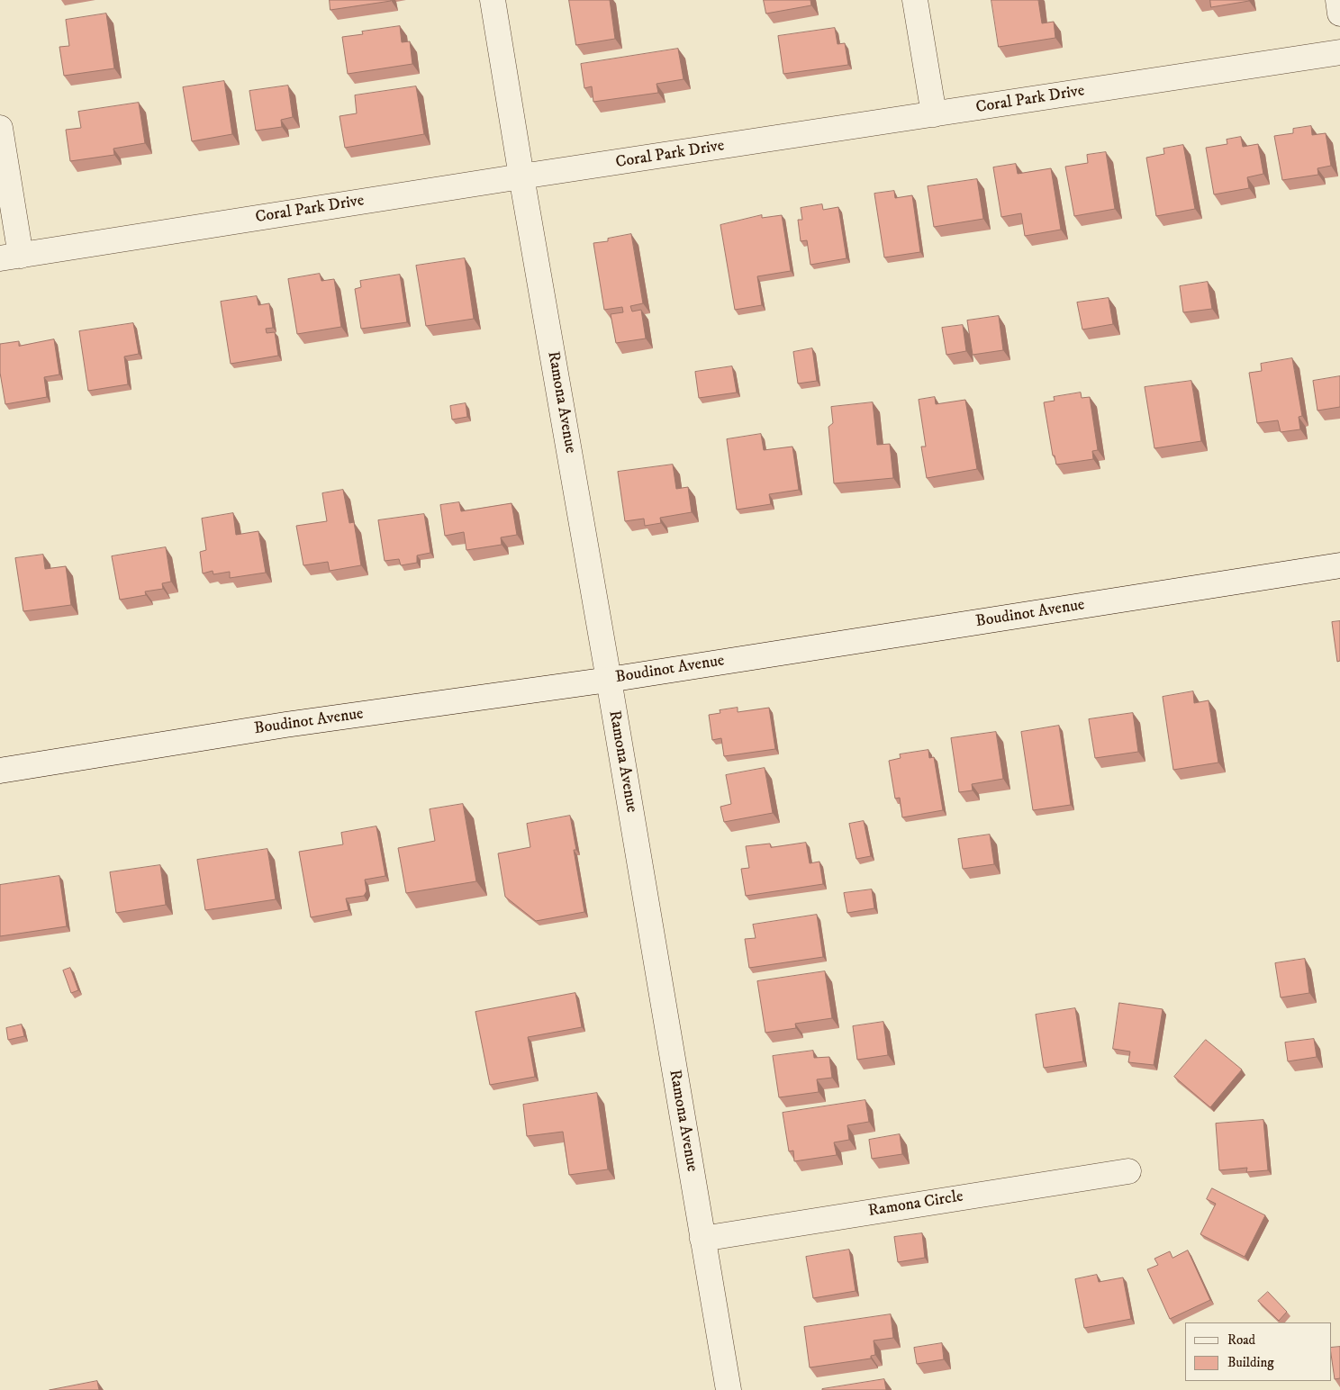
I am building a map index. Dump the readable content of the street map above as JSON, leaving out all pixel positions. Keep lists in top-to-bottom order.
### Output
{
  "streets": {
    "street": [
      "Coral Park Drive",
      "Ramona Avenue",
      "Boudinot Avenue",
      "Ramona Circle"
    ]
  },
  "crossings": [
    ["Coral Park Drive", "Ramona Avenue"],
    ["Ramona Avenue", "Boudinot Avenue"],
    ["Ramona Avenue", "Ramona Circle"]
  ],
  "legend": ["Road", "Building"]
}
